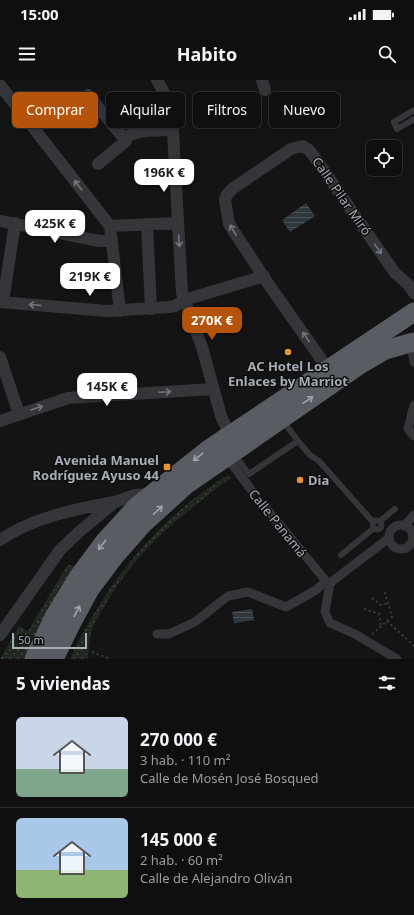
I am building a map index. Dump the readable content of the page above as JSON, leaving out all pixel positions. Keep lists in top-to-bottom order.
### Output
{
  "streets": {
    "street": ["Calle Pilar Miró", "Calle Panamá"]
  },
  "places": {
    "other": ["AC Hotel Los Enlaces by Marriot", "Dia"],
    "transit": ["Avenida Manuel Rodríguez Ayuso 44"]
  },
  "scale_bar": "50 m",
  "page": {
    "status": "15:00",
    "header": "Habito",
    "chip": [
      "Comprar",
      "Alquilar",
      "Filtros",
      "Nuevo"
    ],
    "price": [
      "196K €",
      "425K €",
      "219K €",
      "270K €",
      "145K €"
    ],
    "scale": "50 m",
    "heading": "5 viviendas",
    "list": [
      {
        "name": "270 000 €",
        "note": "3 hab. · 110 m² · Calle de Mosén José Bosqued"
      },
      {
        "name": "145 000 €",
        "note": "2 hab. · 60 m² · Calle de Alejandro Oliván"
      }
    ]
  }
}
